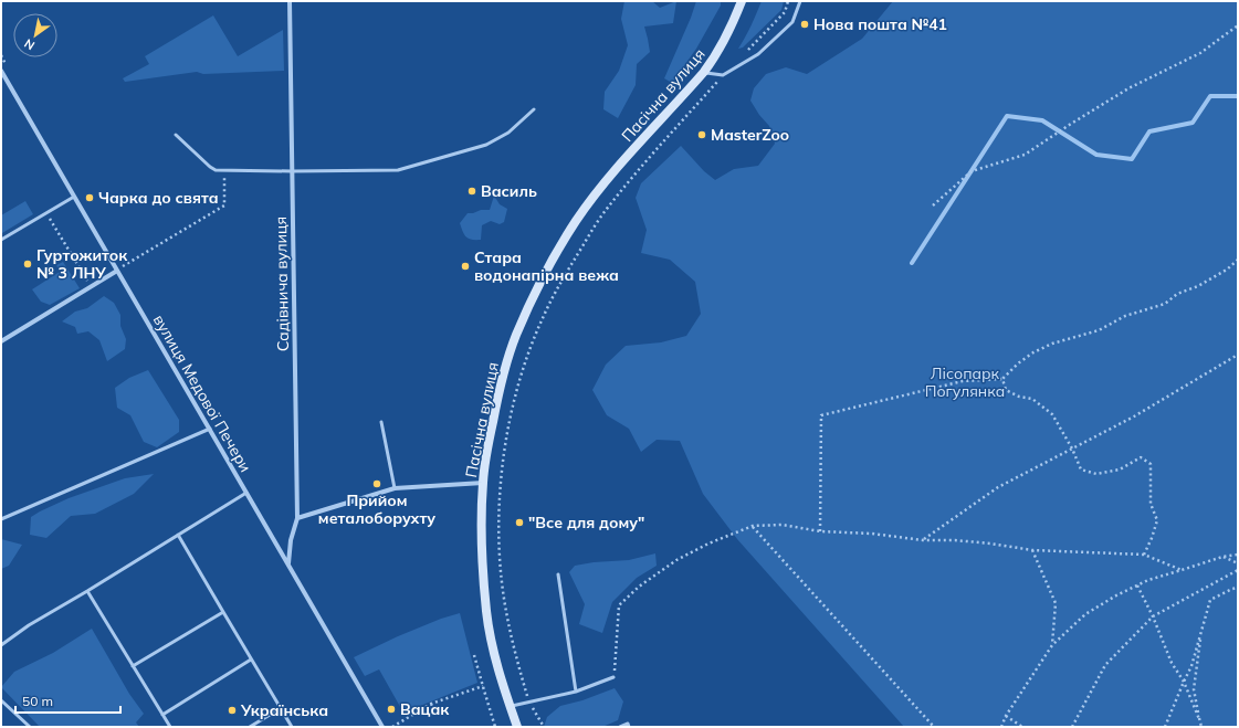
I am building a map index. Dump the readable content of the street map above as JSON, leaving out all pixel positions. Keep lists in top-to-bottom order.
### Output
{
  "streets": {
    "main road": ["Пасічна вулиця"],
    "street": ["Садівнича вулиця", "вулиця Медової Печери"]
  },
  "crossings": [
    ["Садівнича вулиця", "вулиця Медової Печери"]
  ],
  "parks": ["Лісопарк Погулянка"],
  "places": [
    "Нова пошта №41",
    "MasterZoo",
    "Василь",
    "Чарка до свята",
    "Гуртожиток № 3 ЛНУ",
    "Стара водонапірна вежа",
    "Прийом металоборухту",
    "\"Все для дому\"",
    "Вацак",
    "Українська"
  ],
  "scale_bar": "50 m",
  "north": "bottom left"
}
